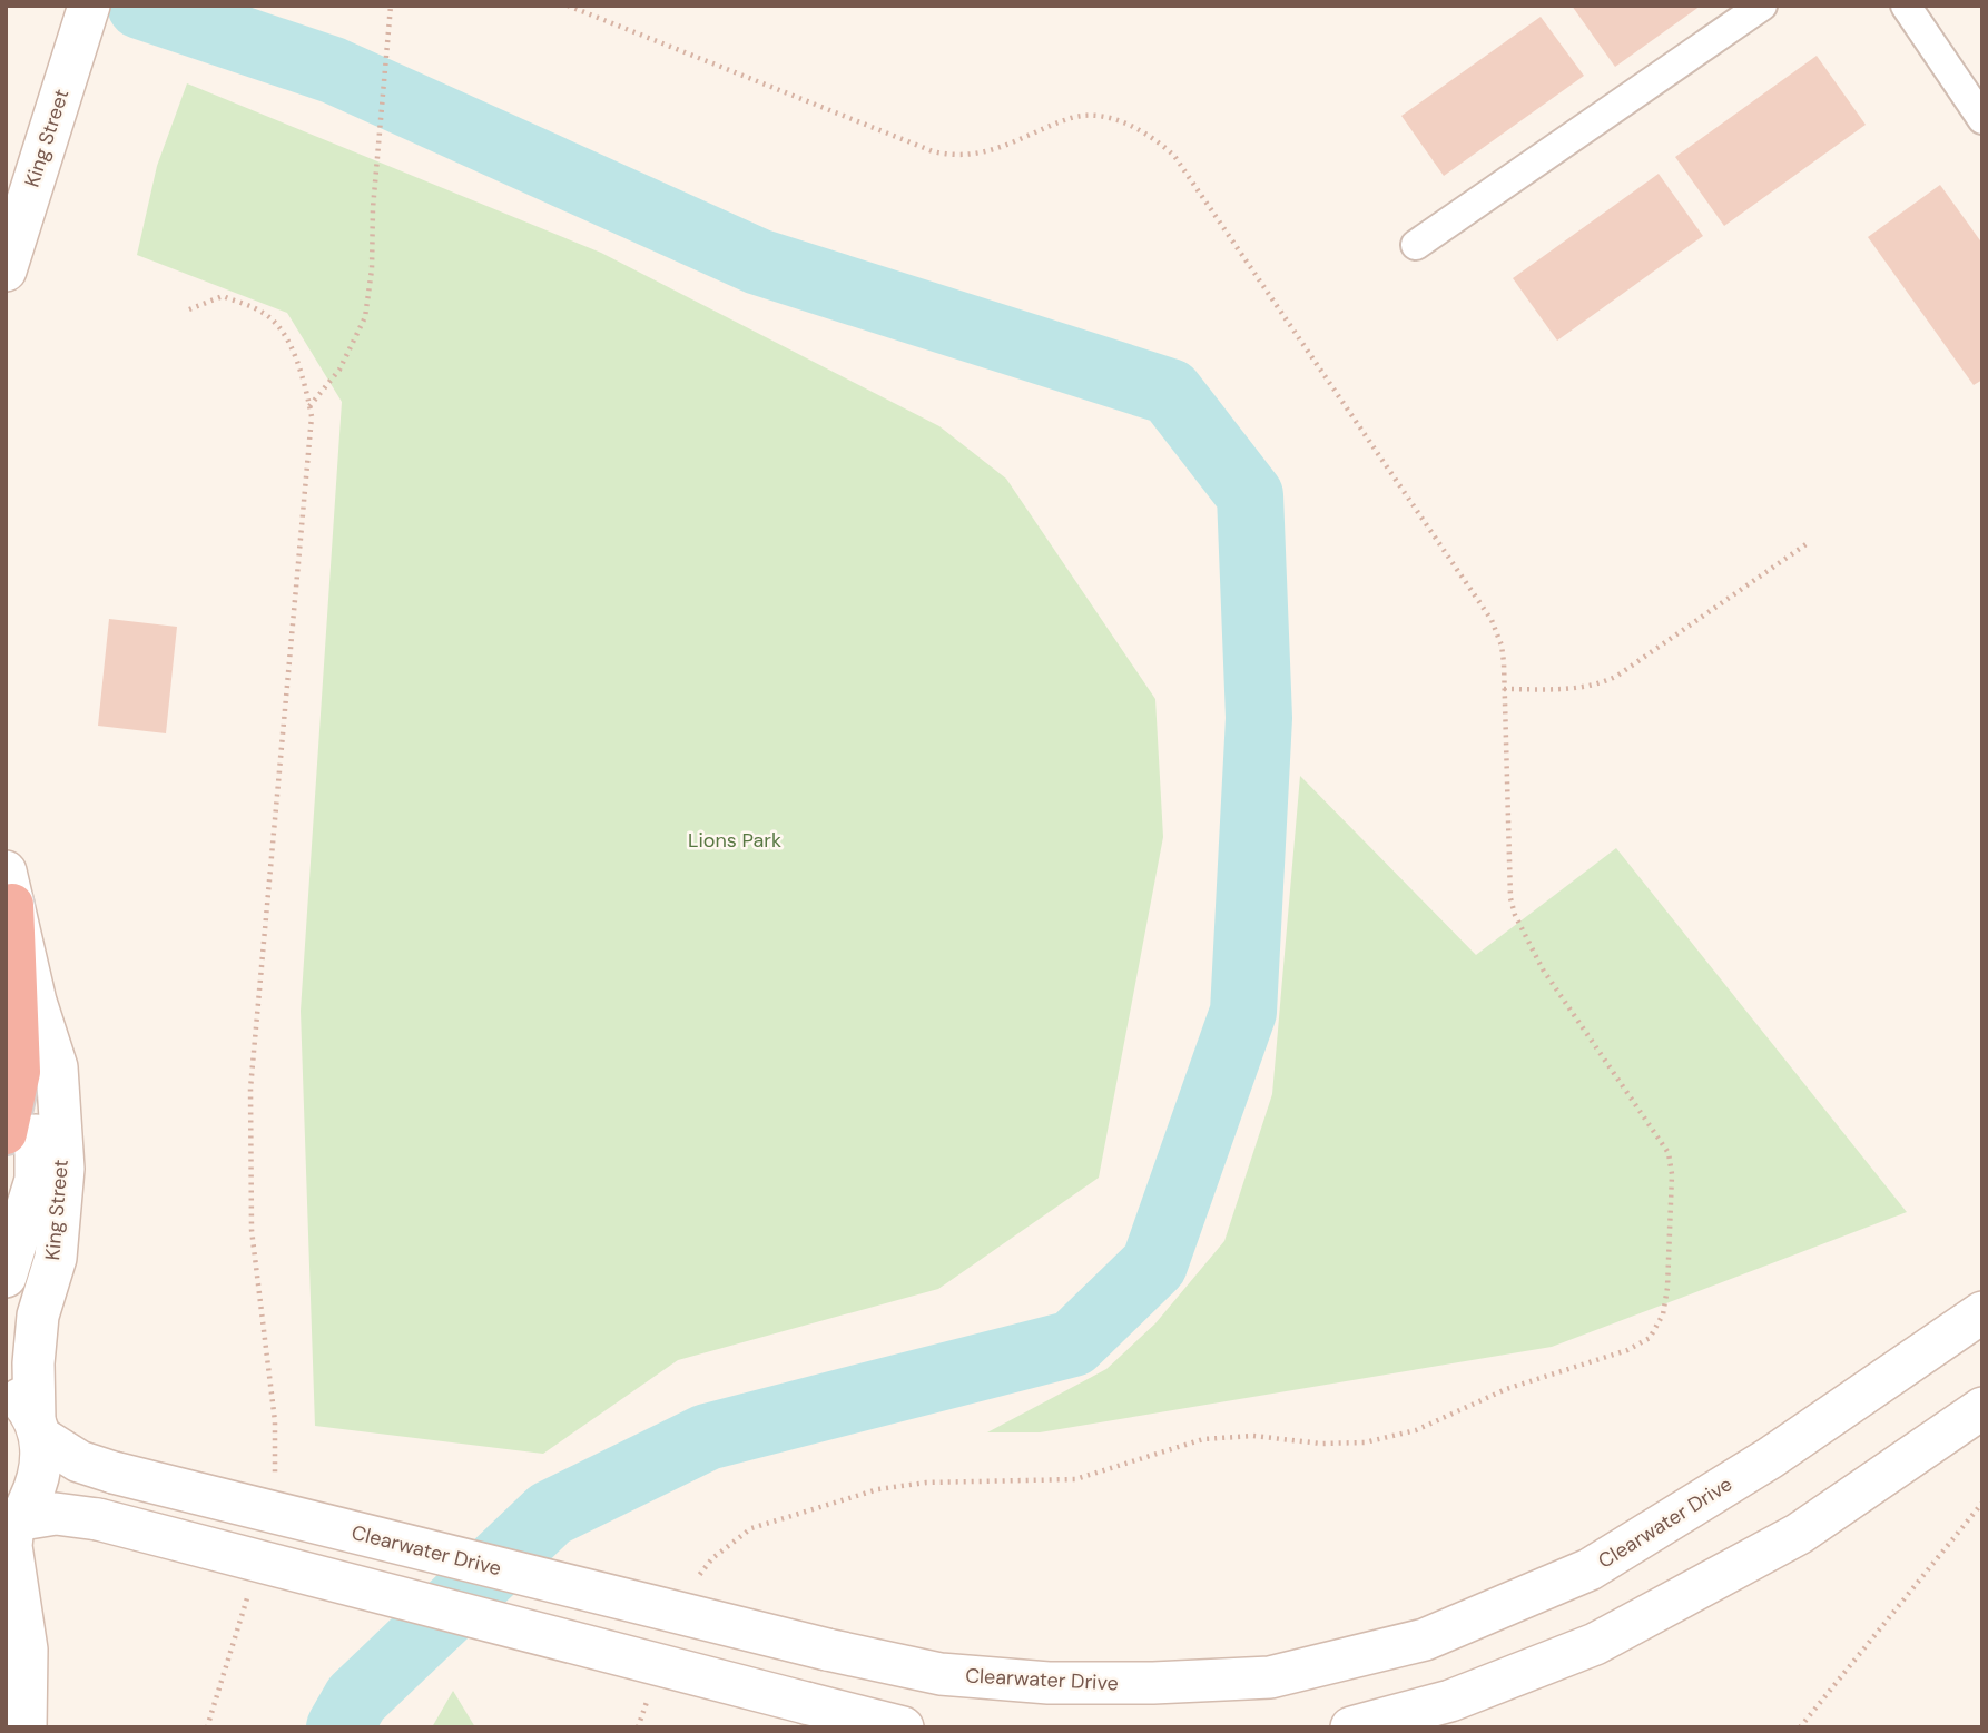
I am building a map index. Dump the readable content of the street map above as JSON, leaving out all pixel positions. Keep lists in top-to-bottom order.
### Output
{
  "streets": {
    "main road": ["King Street", "Clearwater Drive"]
  },
  "crossings": [
    ["King Street", "Clearwater Drive"]
  ],
  "parks": ["Lions Park"]
}
